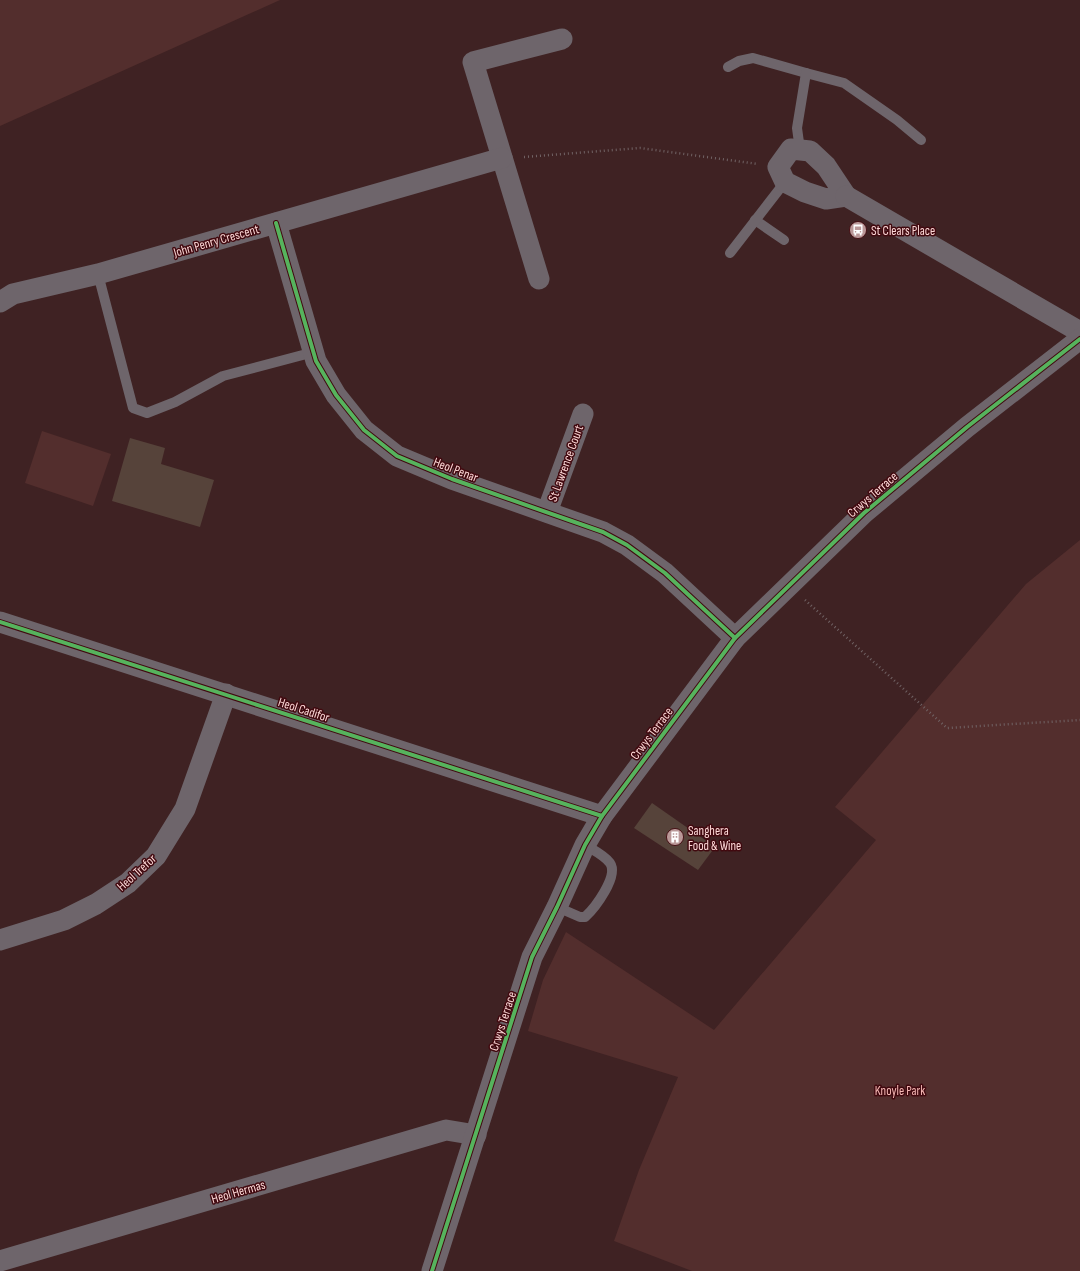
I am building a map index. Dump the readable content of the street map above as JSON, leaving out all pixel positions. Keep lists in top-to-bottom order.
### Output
{
  "streets": {
    "street": [
      "John Penry Crescent",
      "St Lawrence Court",
      "Heol Penar",
      "Crwys Terrace",
      "Heol Cadifor",
      "Heol Trefor",
      "Heol Hermas"
    ]
  },
  "crossings": [
    ["John Penry Crescent", "Heol Penar"],
    ["St Lawrence Court", "Heol Penar"],
    ["Heol Penar", "Crwys Terrace"],
    ["Crwys Terrace", "Heol Cadifor"],
    ["Crwys Terrace", "Heol Hermas"],
    ["Heol Cadifor", "Heol Trefor"]
  ],
  "parks": ["Knoyle Park"],
  "places": {
    "bus stop": ["St Clears Place"],
    "building": ["Sanghera Food & Wine"]
  }
}
